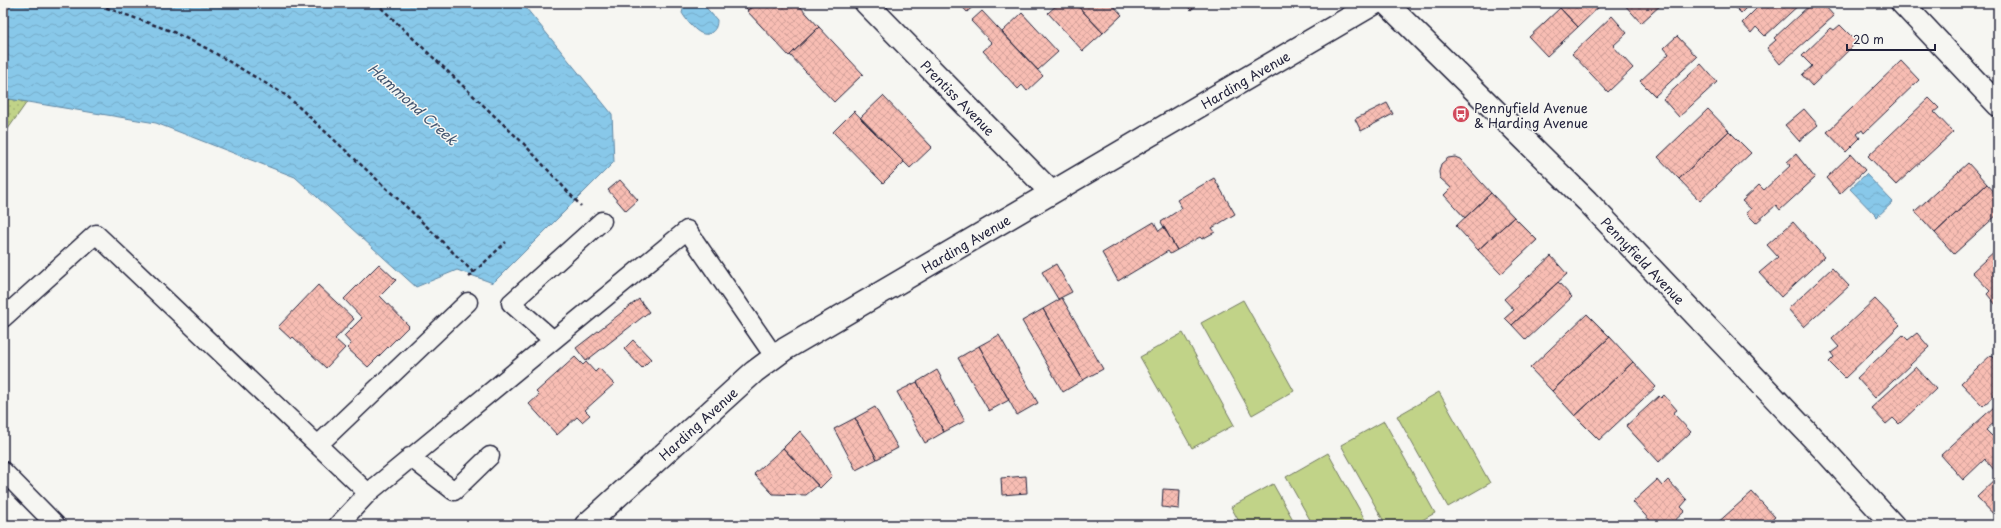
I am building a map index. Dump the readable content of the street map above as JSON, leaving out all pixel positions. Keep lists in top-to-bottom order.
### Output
{
  "streets": {
    "street": ["Harding Avenue", "Prentiss Avenue", "Pennyfield Avenue"]
  },
  "crossings": [
    ["Harding Avenue", "Prentiss Avenue"]
  ],
  "water": ["Hammond Creek"],
  "places": {
    "bus stop": ["Pennyfield Avenue & Harding Avenue"]
  },
  "scale_bar": "20 m"
}
